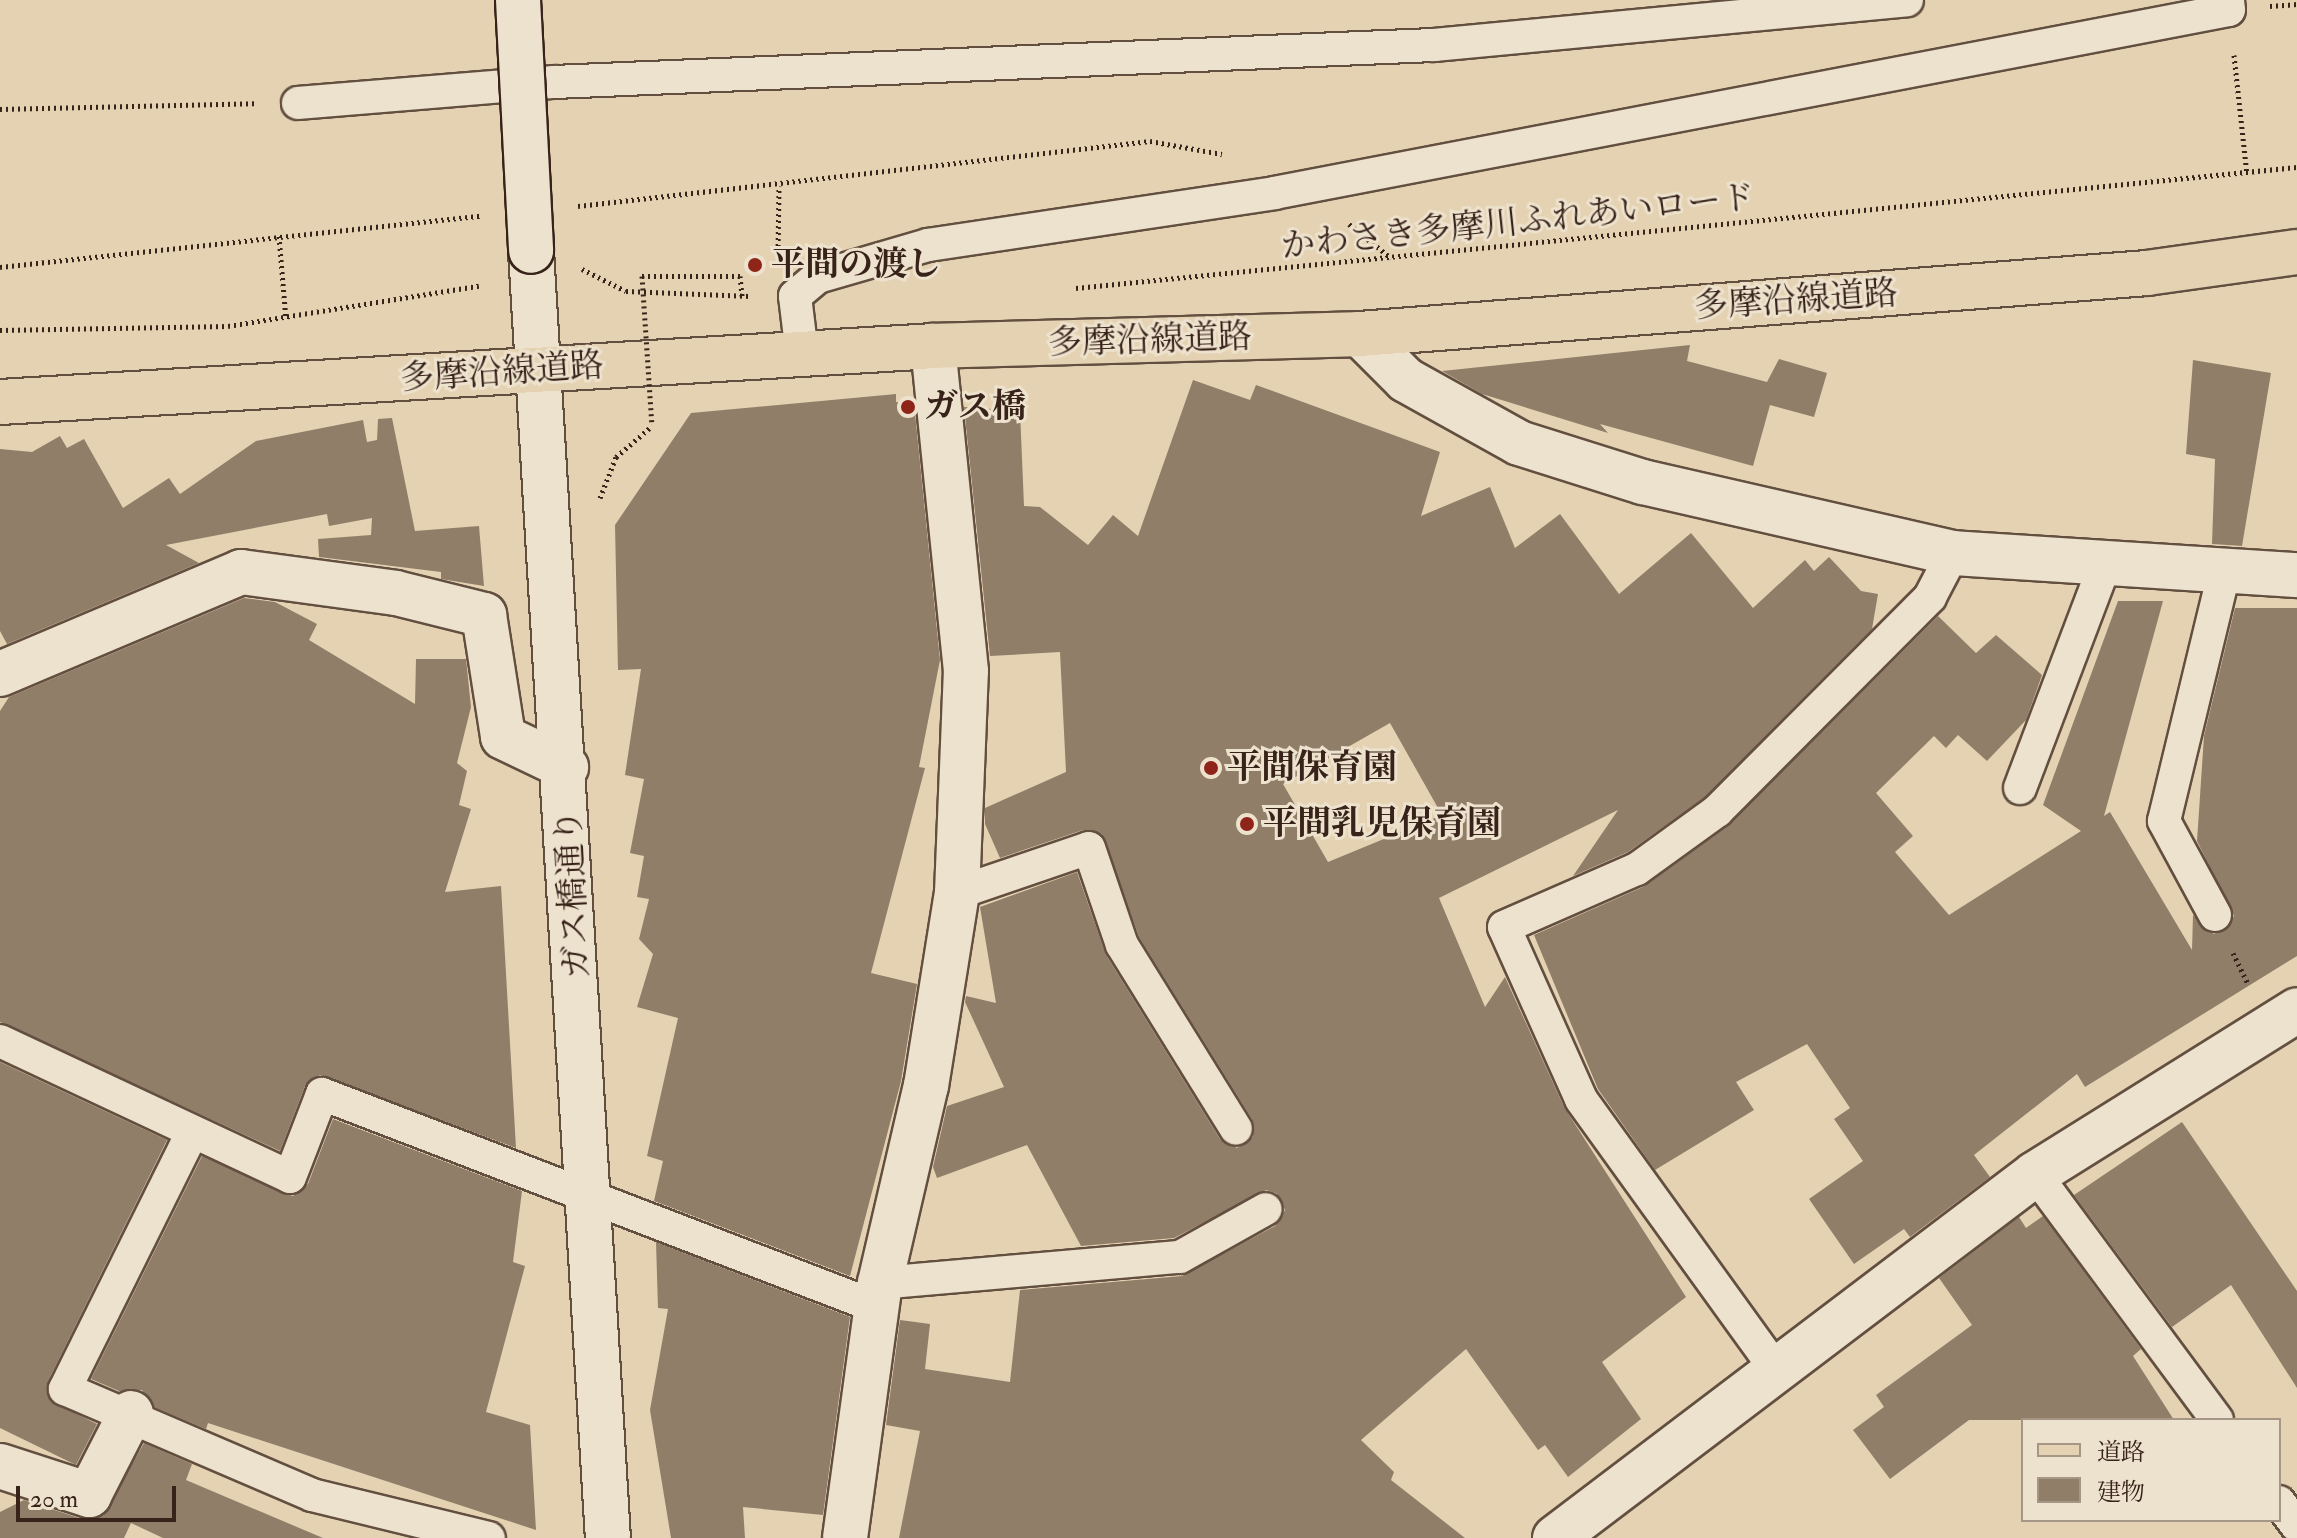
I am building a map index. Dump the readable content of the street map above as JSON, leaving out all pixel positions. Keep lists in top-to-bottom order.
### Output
{
  "streets": {
    "main road": ["多摩沿線道路"],
    "street": ["ガス橋通り"],
    "path": ["かわさき多摩川ふれあいロード"]
  },
  "crossings": [
    ["多摩沿線道路", "ガス橋通り"]
  ],
  "places": [
    "平間の渡し",
    "ガス橋",
    "平間保育園",
    "平間乳児保育園"
  ],
  "legend": ["道路", "建物"],
  "scale_bar": "20 m"
}
